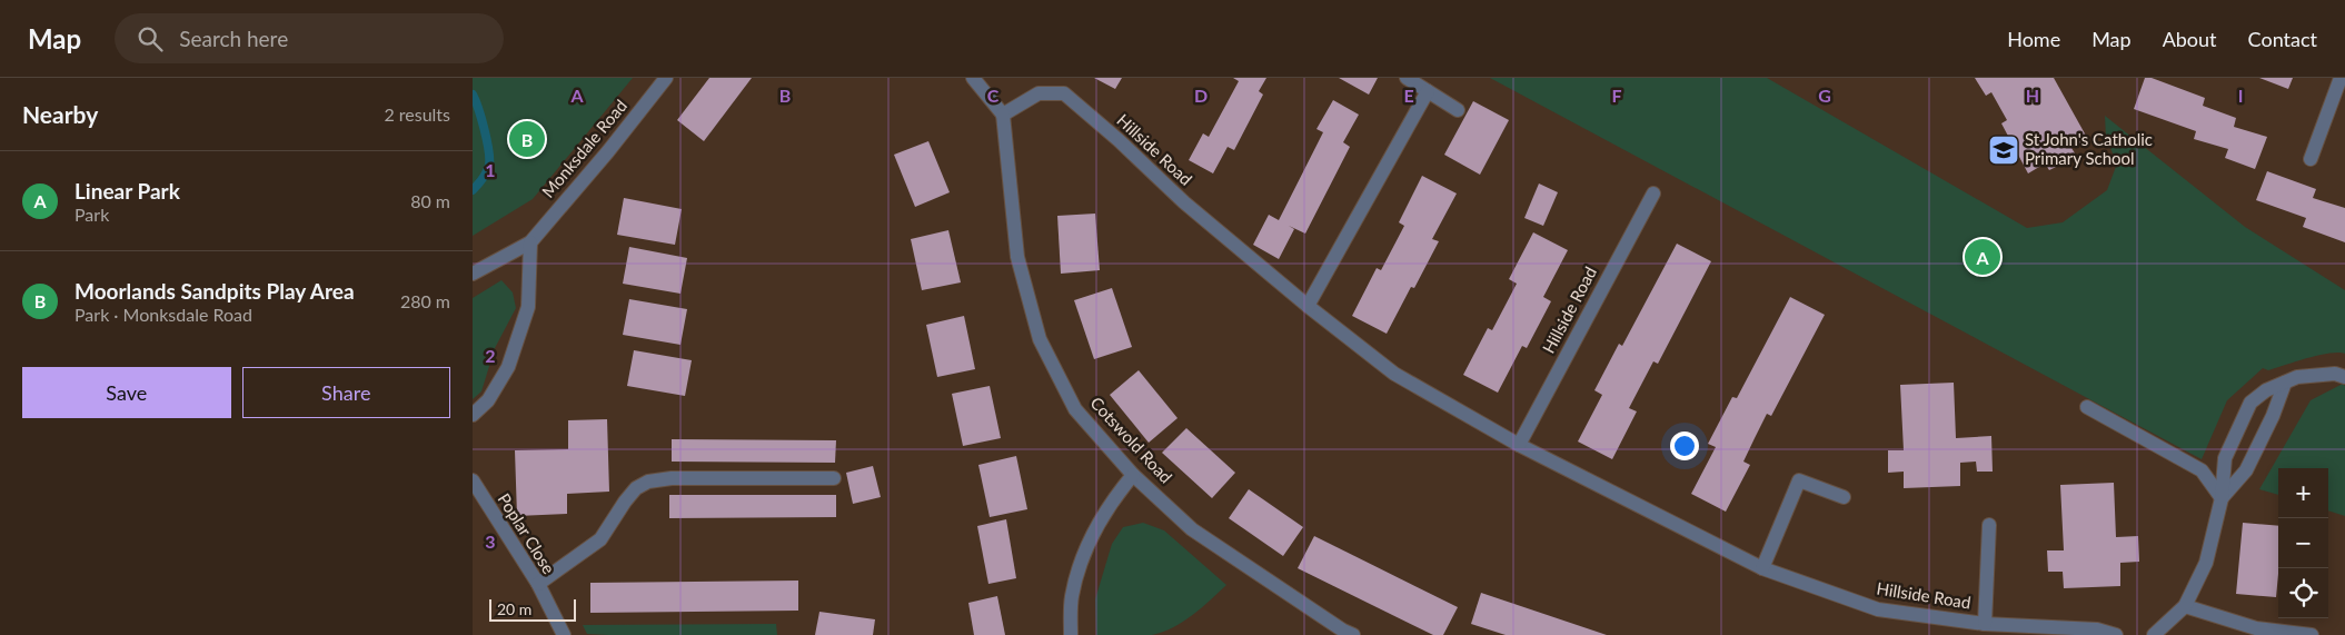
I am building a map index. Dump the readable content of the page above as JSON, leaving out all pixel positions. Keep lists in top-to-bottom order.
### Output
{
  "streets": {
    "street": [
      "Monksdale Road",
      "Hillside Road",
      "Cotswold Road",
      "Poplar Close"
    ]
  },
  "crossings": [
    ["Hillside Road", "Cotswold Road"]
  ],
  "places": {
    "school or university": ["St John's Catholic Primary School"]
  },
  "scale_bar": "20 m",
  "page": {
    "header": "Map",
    "search": "Search here",
    "nav": [
      "Home",
      "Map",
      "About",
      "Contact"
    ],
    "heading": ["Nearby", "2 results"],
    "pins": ["B", "A"],
    "list": [
      {
        "mark": "A",
        "name": "Linear Park",
        "note": "Park",
        "value": "80 m"
      },
      {
        "mark": "B",
        "name": "Moorlands Sandpits Play Area",
        "note": "Park · Monksdale Road",
        "value": "280 m"
      }
    ],
    "buttons": ["Save", "Share"],
    "map_buttons": ["+", "−"],
    "scale": "20 m"
  },
  "grid": {
    "columns": [
      "A",
      "B",
      "C",
      "D",
      "E",
      "F",
      "G",
      "H",
      "I"
    ],
    "rows": ["1", "2", "3"]
  }
}
